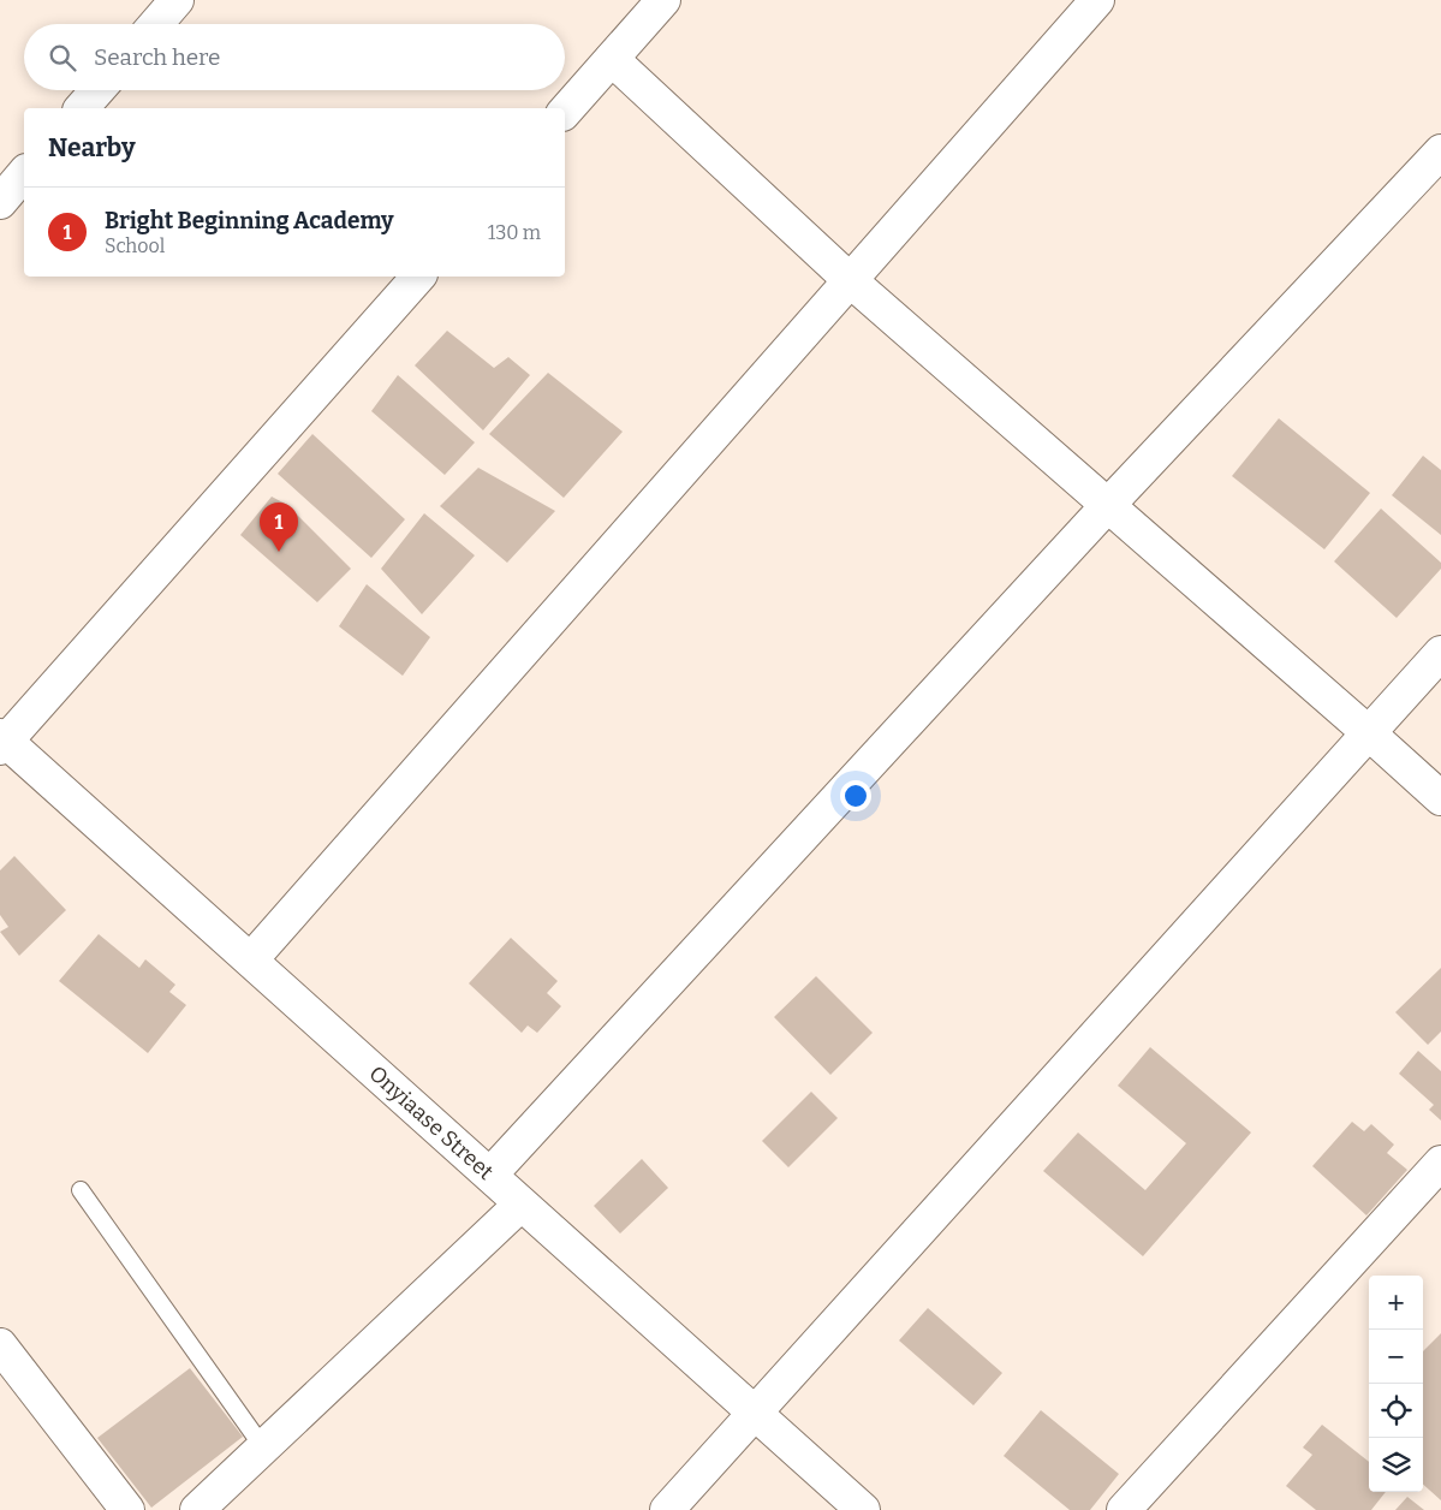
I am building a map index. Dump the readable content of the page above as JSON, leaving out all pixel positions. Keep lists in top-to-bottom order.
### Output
{
  "streets": {
    "street": ["Onyiaase Street"]
  },
  "page": {
    "search": "Search here",
    "heading": "Nearby",
    "list": [
      {
        "mark": "1",
        "name": "Bright Beginning Academy",
        "note": "School",
        "value": "130 m"
      }
    ],
    "pins": "1",
    "map_buttons": ["+", "−"]
  }
}
